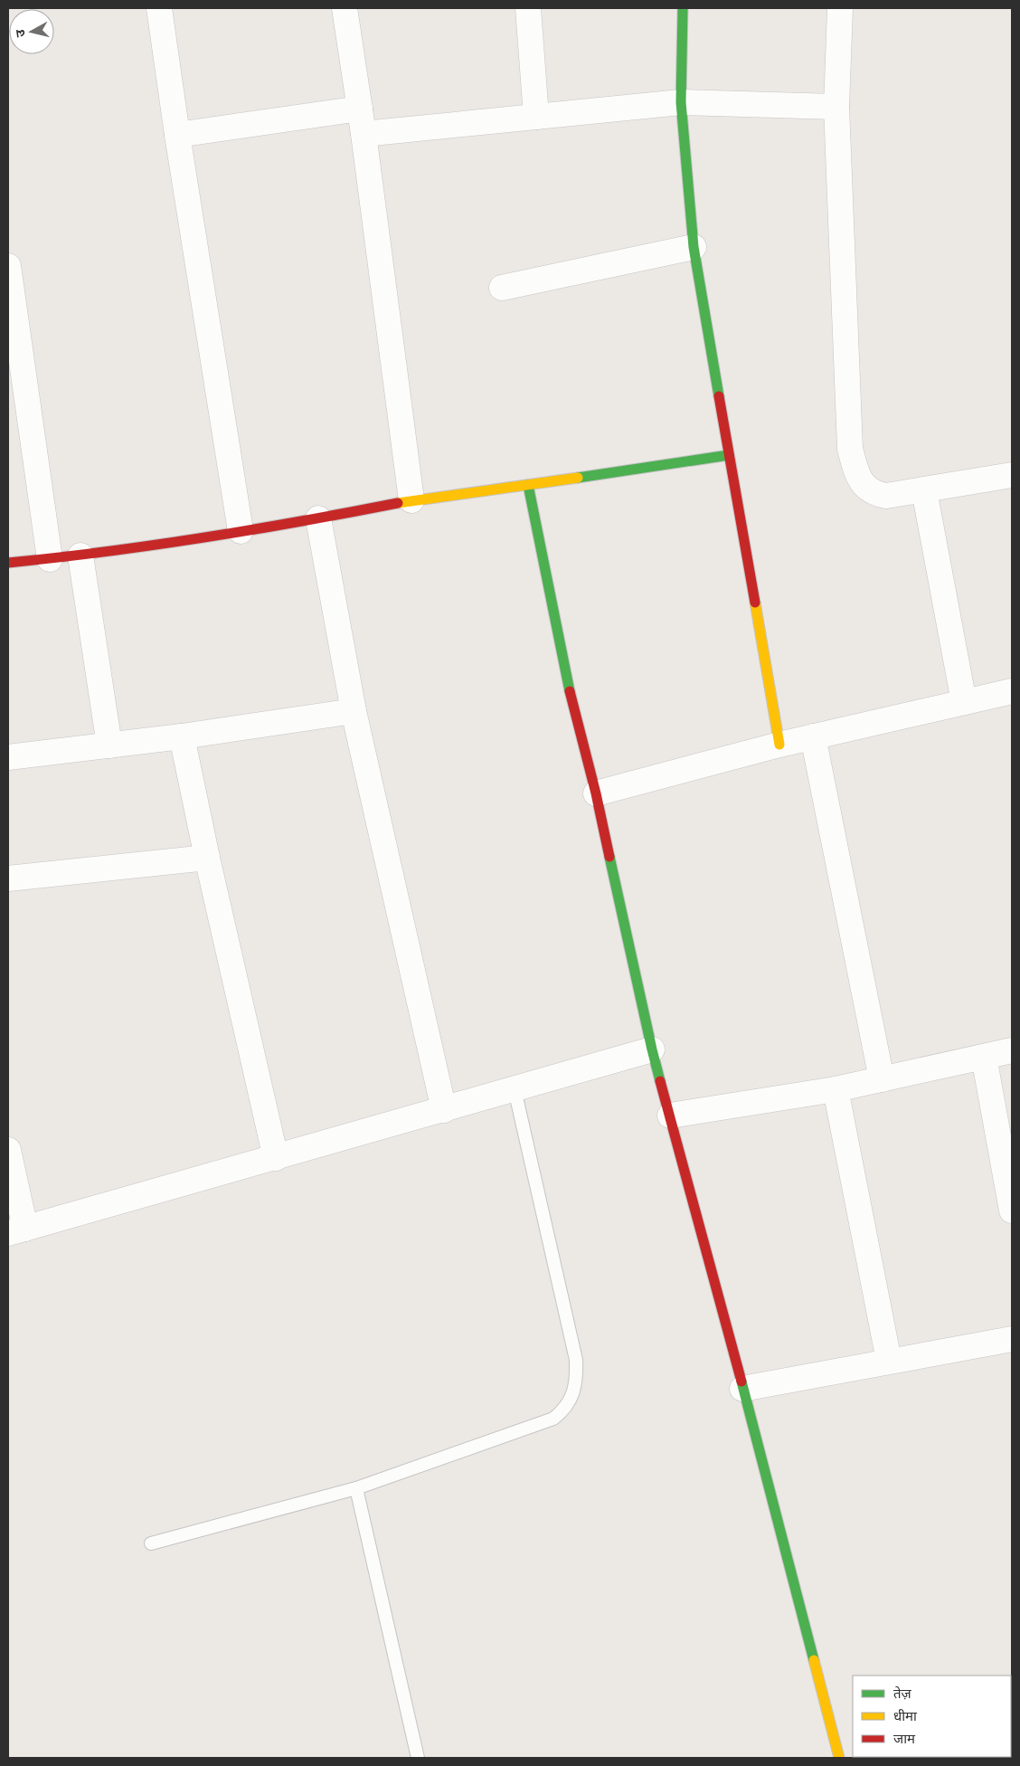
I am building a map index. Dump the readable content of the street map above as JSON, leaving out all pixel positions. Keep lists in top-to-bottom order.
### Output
{
  "legend": ["तेज़", "धीमा", "जाम"],
  "north": "left"
}
